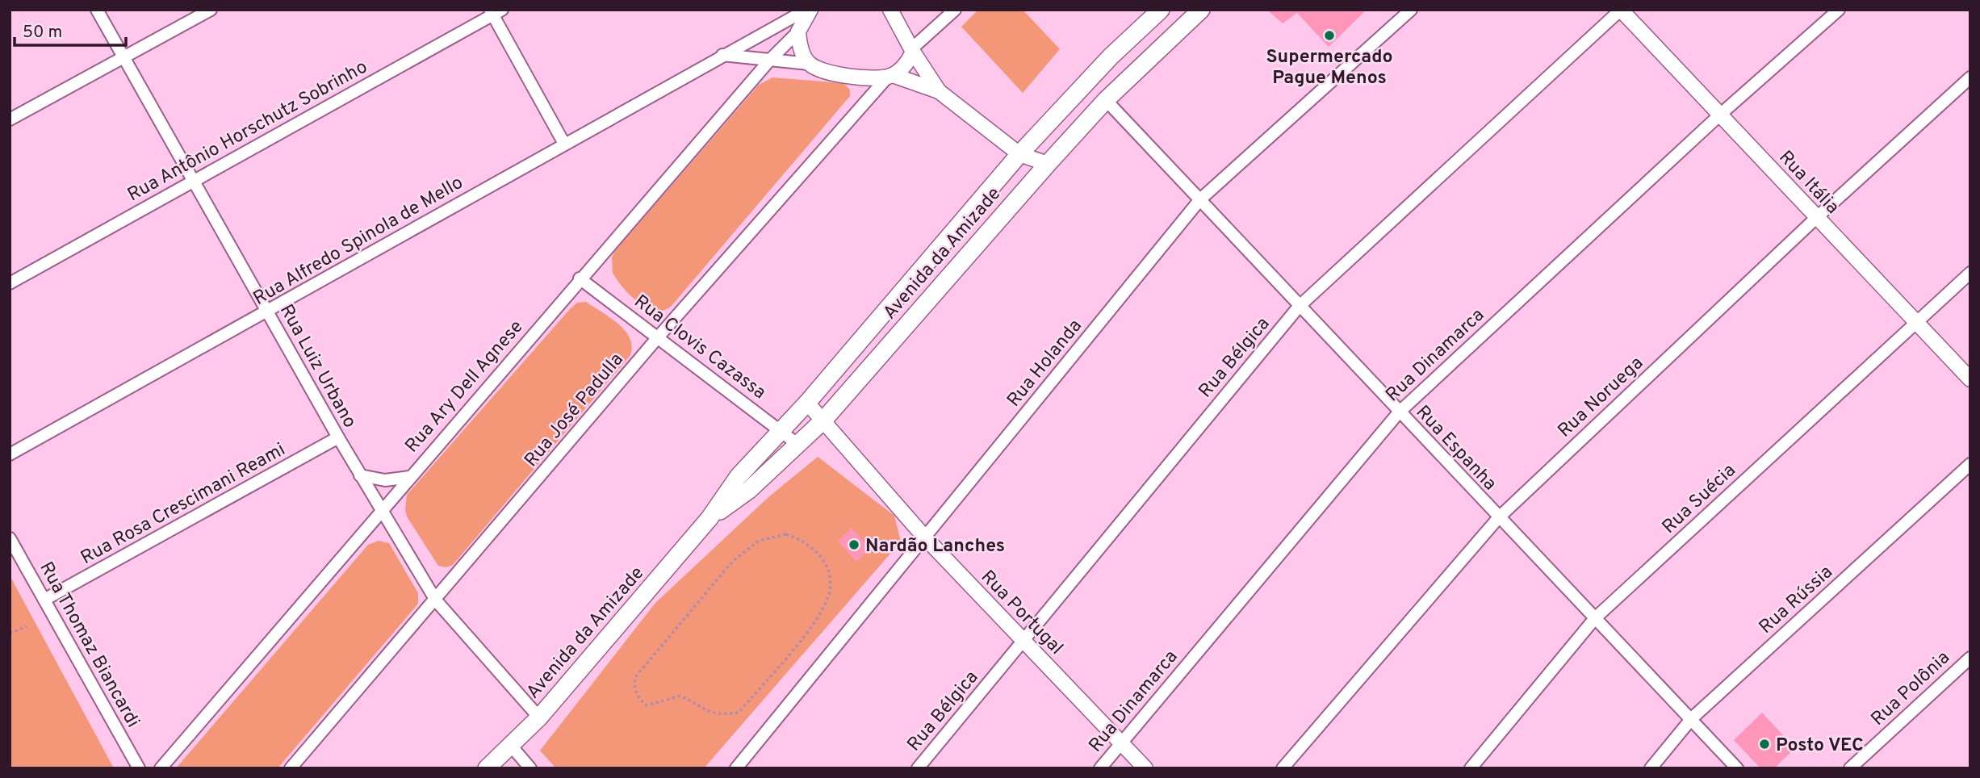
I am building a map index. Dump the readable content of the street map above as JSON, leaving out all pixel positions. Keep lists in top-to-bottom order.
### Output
{
  "streets": {
    "main road": ["Avenida da Amizade"],
    "street": [
      "Rua Antônio Horschutz Sobrinho",
      "Rua Itália",
      "Rua Alfredo Spinola de Mello",
      "Rua Clovis Cazassa",
      "Rua Dinamarca",
      "Rua Bélgica",
      "Rua Holanda",
      "Rua Luiz Urbano",
      "Rua Ary Dell Agnese",
      "Rua Noruega",
      "Rua José Padulla",
      "Rua Espanha",
      "Rua Suécia",
      "Rua Rosa Crescimani Reami",
      "Rua Rússia",
      "Rua Portugal",
      "Rua Thomaz Biancardi",
      "Rua Polônia"
    ]
  },
  "crossings": [
    ["Rua Antônio Horschutz Sobrinho", "Rua Luiz Urbano"],
    ["Rua Itália", "Rua Dinamarca"],
    ["Rua Itália", "Rua Bélgica"],
    ["Rua Itália", "Rua Noruega"],
    ["Rua Itália", "Rua Suécia"],
    ["Rua Alfredo Spinola de Mello", "Rua Luiz Urbano"],
    ["Avenida da Amizade", "Rua Clovis Cazassa"],
    ["Avenida da Amizade", "Rua Luiz Urbano"],
    ["Avenida da Amizade", "Rua Espanha"],
    ["Avenida da Amizade", "Rua Portugal"],
    ["Rua Clovis Cazassa", "Rua Ary Dell Agnese"],
    ["Rua Clovis Cazassa", "Rua José Padulla"],
    ["Rua Dinamarca", "Rua Espanha"],
    ["Rua Dinamarca", "Rua Portugal"],
    ["Rua Bélgica", "Rua Espanha"],
    ["Rua Bélgica", "Rua Portugal"],
    ["Rua Holanda", "Rua Espanha"],
    ["Rua Holanda", "Rua Portugal"],
    ["Rua Luiz Urbano", "Rua Ary Dell Agnese"],
    ["Rua Luiz Urbano", "Rua José Padulla"],
    ["Rua Luiz Urbano", "Rua Rosa Crescimani Reami"],
    ["Rua Noruega", "Rua Espanha"],
    ["Rua Espanha", "Rua Suécia"],
    ["Rua Espanha", "Rua Rússia"],
    ["Rua Rosa Crescimani Reami", "Rua Thomaz Biancardi"]
  ],
  "places": ["Supermercado Pague Menos", "Nardão Lanches", "Posto VEC"],
  "scale_bar": "50 m"
}
